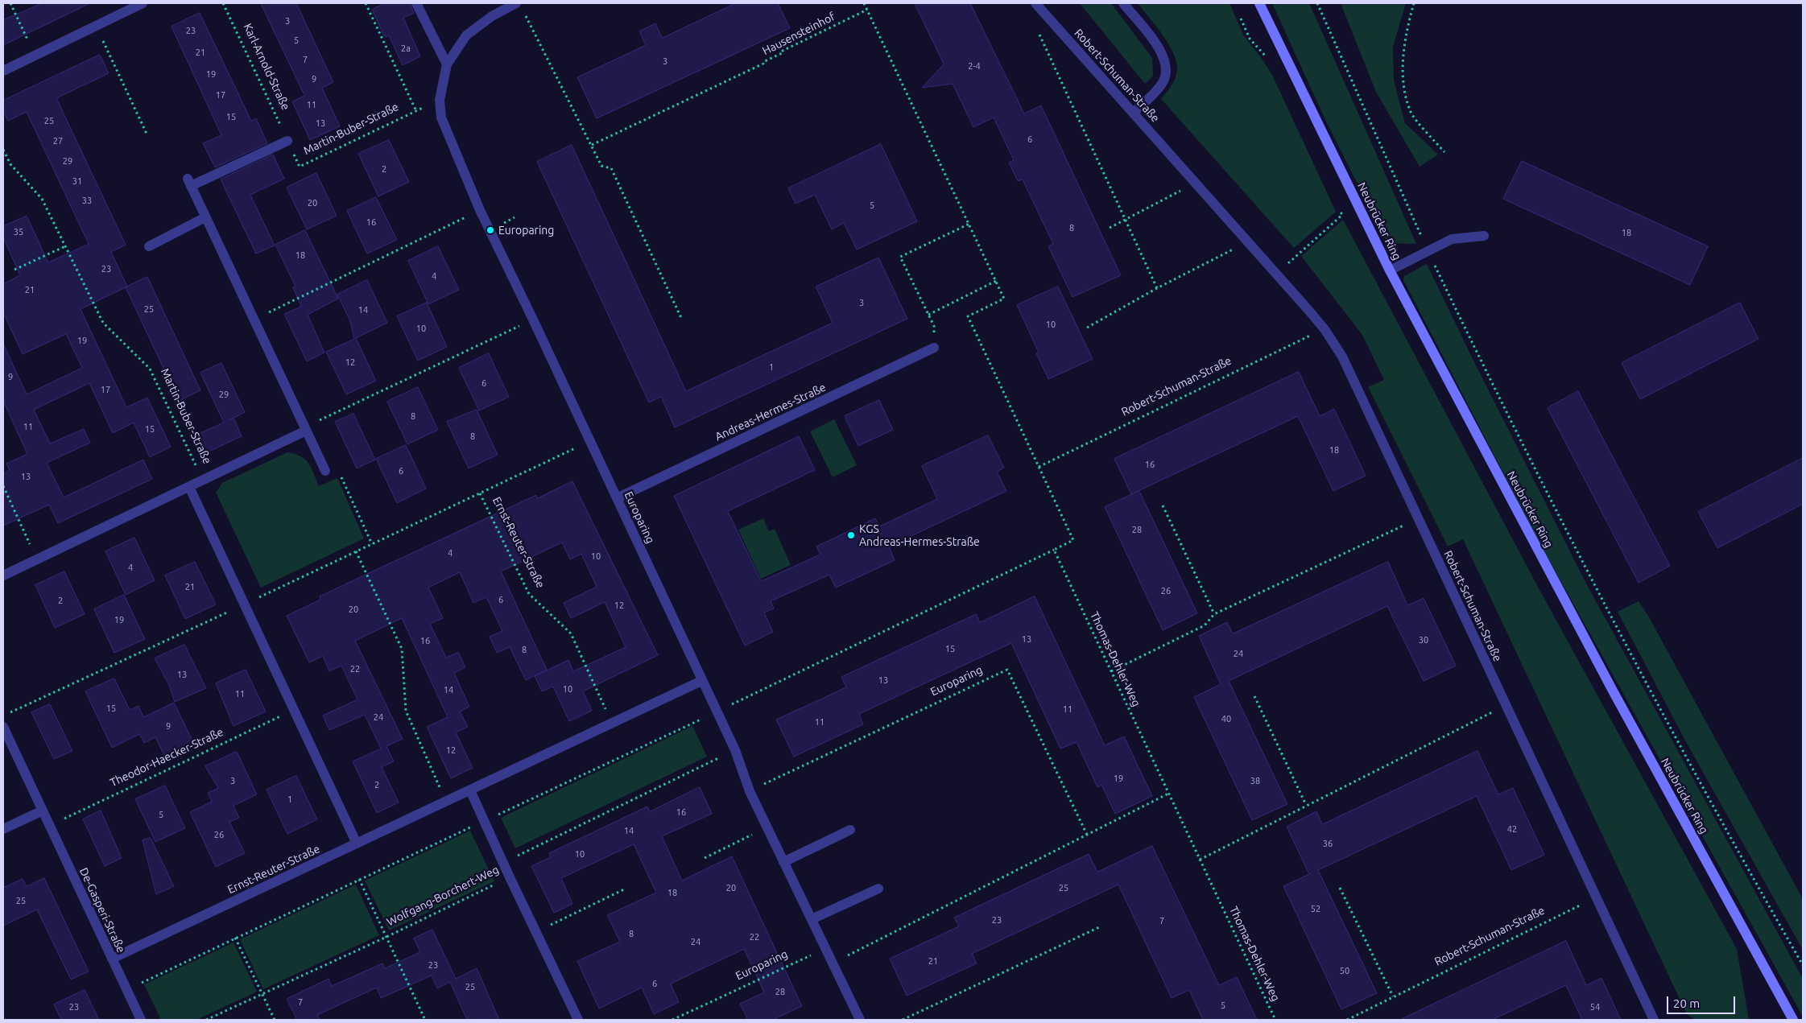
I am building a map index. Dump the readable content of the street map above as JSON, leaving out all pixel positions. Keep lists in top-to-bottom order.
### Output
{
  "streets": {
    "main road": ["Neubrücker Ring"],
    "street": [
      "Robert-Schuman-Straße",
      "Martin-Buber-Straße",
      "Andreas-Hermes-Straße",
      "Europaring",
      "Ernst-Reuter-Straße",
      "Wolfgang-Borchert-Weg",
      "De-Gasperi-Straße"
    ],
    "path": [
      "Hausensteinhof",
      "Karl-Arnold-Straße",
      "Thomas-Dehler-Weg",
      "Theodor-Haecker-Straße"
    ]
  },
  "crossings": [
    ["Karl-Arnold-Straße", "Martin-Buber-Straße"],
    ["Martin-Buber-Straße", "Europaring"],
    ["Andreas-Hermes-Straße", "Europaring"],
    ["Europaring", "Ernst-Reuter-Straße"],
    ["Europaring", "Wolfgang-Borchert-Weg"],
    ["Ernst-Reuter-Straße", "Wolfgang-Borchert-Weg"],
    ["Ernst-Reuter-Straße", "De-Gasperi-Straße"],
    ["Theodor-Haecker-Straße", "De-Gasperi-Straße"]
  ],
  "places": ["Europaring", "KGS Andreas-Hermes-Straße"],
  "house_numbers": [
    "3",
    "23",
    "5",
    "2a",
    "21",
    "7",
    "3",
    "2-4",
    "19",
    "9",
    "17",
    "11",
    "15",
    "25",
    "13",
    "6",
    "27",
    "29",
    "2",
    "31",
    "33",
    "20",
    "5",
    "16",
    "8",
    "35",
    "18",
    "18",
    "23",
    "4",
    "21",
    "3",
    "25",
    "14",
    "10",
    "10",
    "19",
    "12",
    "1",
    "9",
    "6",
    "17",
    "29",
    "8",
    "11",
    "15",
    "8",
    "18",
    "16",
    "6",
    "13",
    "28",
    "4",
    "10",
    "4",
    "21",
    "26",
    "6",
    "2",
    "12",
    "20",
    "19",
    "13",
    "30",
    "16",
    "15",
    "8",
    "24",
    "22",
    "13",
    "13",
    "10",
    "14",
    "11",
    "15",
    "11",
    "24",
    "40",
    "11",
    "9",
    "12",
    "19",
    "3",
    "38",
    "2",
    "1",
    "16",
    "5",
    "42",
    "14",
    "26",
    "36",
    "10",
    "20",
    "25",
    "18",
    "25",
    "52",
    "23",
    "7",
    "8",
    "22",
    "24",
    "21",
    "23",
    "50",
    "6",
    "25",
    "28",
    "7",
    "5",
    "23",
    "54"
  ],
  "scale_bar": "20 m"
}
